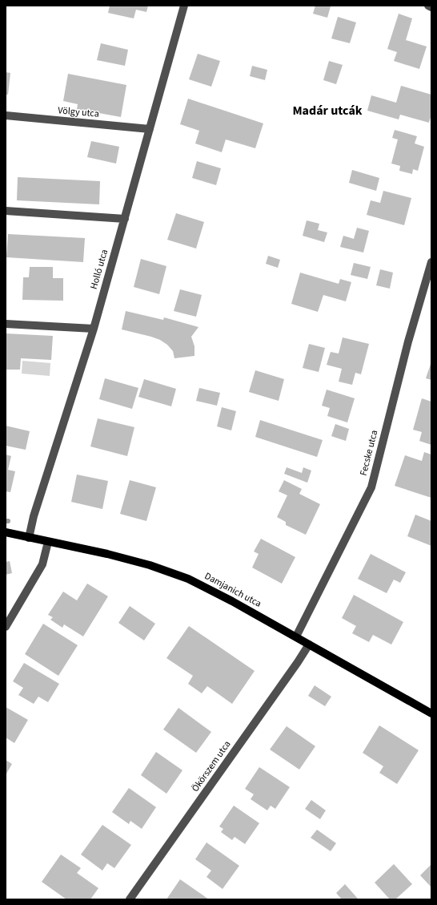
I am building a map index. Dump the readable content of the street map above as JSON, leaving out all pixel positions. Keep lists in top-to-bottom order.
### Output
{
  "streets": {
    "main road": ["Damjanich utca"],
    "street": [
      "Völgy utca",
      "Holló utca",
      "Fecske utca",
      "Ökörszem utca"
    ]
  },
  "crossings": [
    ["Völgy utca", "Holló utca"],
    ["Holló utca", "Damjanich utca"],
    ["Fecske utca", "Damjanich utca"],
    ["Damjanich utca", "Ökörszem utca"]
  ],
  "districts": ["Madár utcák"]
}
